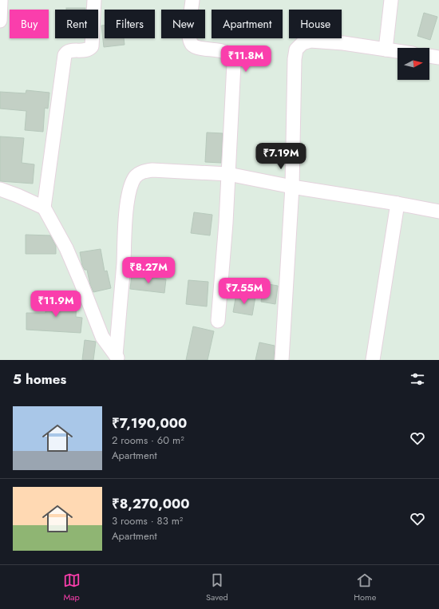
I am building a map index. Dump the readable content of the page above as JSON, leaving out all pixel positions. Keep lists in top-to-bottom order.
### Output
{
  "north": "right",
  "page": {
    "chip": [
      "Buy",
      "Rent",
      "Filters",
      "New",
      "Apartment",
      "House"
    ],
    "price": [
      "₹11.8M",
      "₹7.19M",
      "₹8.27M",
      "₹7.55M",
      "₹11.9M"
    ],
    "heading": "5 homes",
    "list": [
      {
        "name": "₹7,190,000",
        "note": "2 rooms · 60 m² · Apartment"
      },
      {
        "name": "₹8,270,000",
        "note": "3 rooms · 83 m² · Apartment"
      }
    ],
    "tabs": ["Map", "Saved", "Home"]
  }
}
